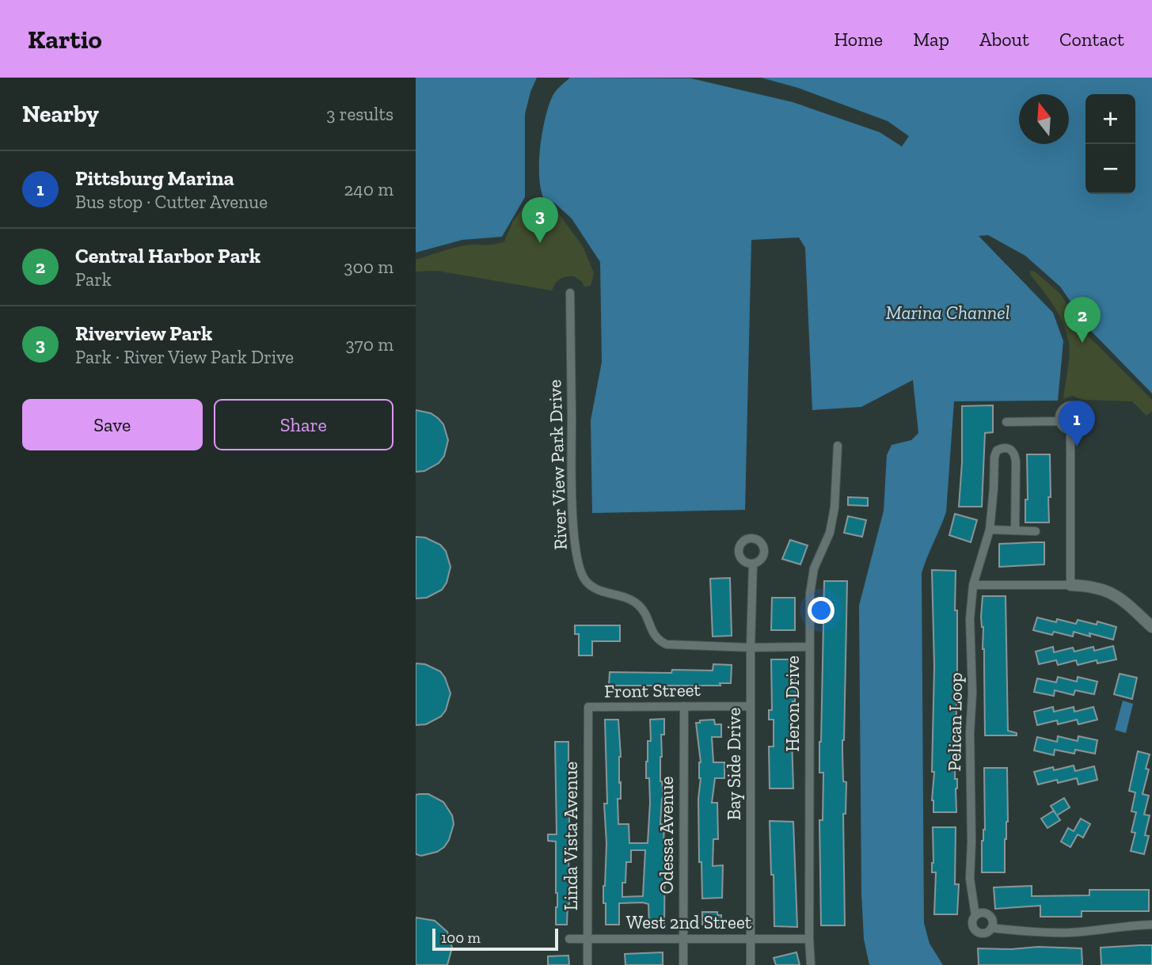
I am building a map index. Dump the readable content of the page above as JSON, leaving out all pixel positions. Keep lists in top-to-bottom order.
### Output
{
  "streets": {
    "street": [
      "River View Park Drive",
      "Front Street",
      "Heron Drive",
      "Pelican Loop",
      "Bay Side Drive",
      "Odessa Avenue",
      "Linda Vista Avenue",
      "West 2nd Street"
    ]
  },
  "crossings": [
    ["River View Park Drive", "Heron Drive"],
    ["River View Park Drive", "Bay Side Drive"],
    ["Front Street", "Bay Side Drive"],
    ["Front Street", "Odessa Avenue"],
    ["Front Street", "Linda Vista Avenue"],
    ["Heron Drive", "West 2nd Street"],
    ["Bay Side Drive", "West 2nd Street"],
    ["Odessa Avenue", "West 2nd Street"],
    ["Linda Vista Avenue", "West 2nd Street"]
  ],
  "water": ["Marina Channel"],
  "scale_bar": "100 m",
  "north": "top",
  "page": {
    "header": "Kartio",
    "nav": [
      "Home",
      "Map",
      "About",
      "Contact"
    ],
    "heading": ["Nearby", "3 results"],
    "map_buttons": ["+", "−"],
    "list": [
      {
        "mark": "1",
        "name": "Pittsburg Marina",
        "note": "Bus stop · Cutter Avenue",
        "value": "240 m"
      },
      {
        "mark": "2",
        "name": "Central Harbor Park",
        "note": "Park",
        "value": "300 m"
      },
      {
        "mark": "3",
        "name": "Riverview Park",
        "note": "Park · River View Park Drive",
        "value": "370 m"
      }
    ],
    "pins": ["3", "2", "1"],
    "buttons": ["Save", "Share"],
    "scale": "100 m"
  }
}
